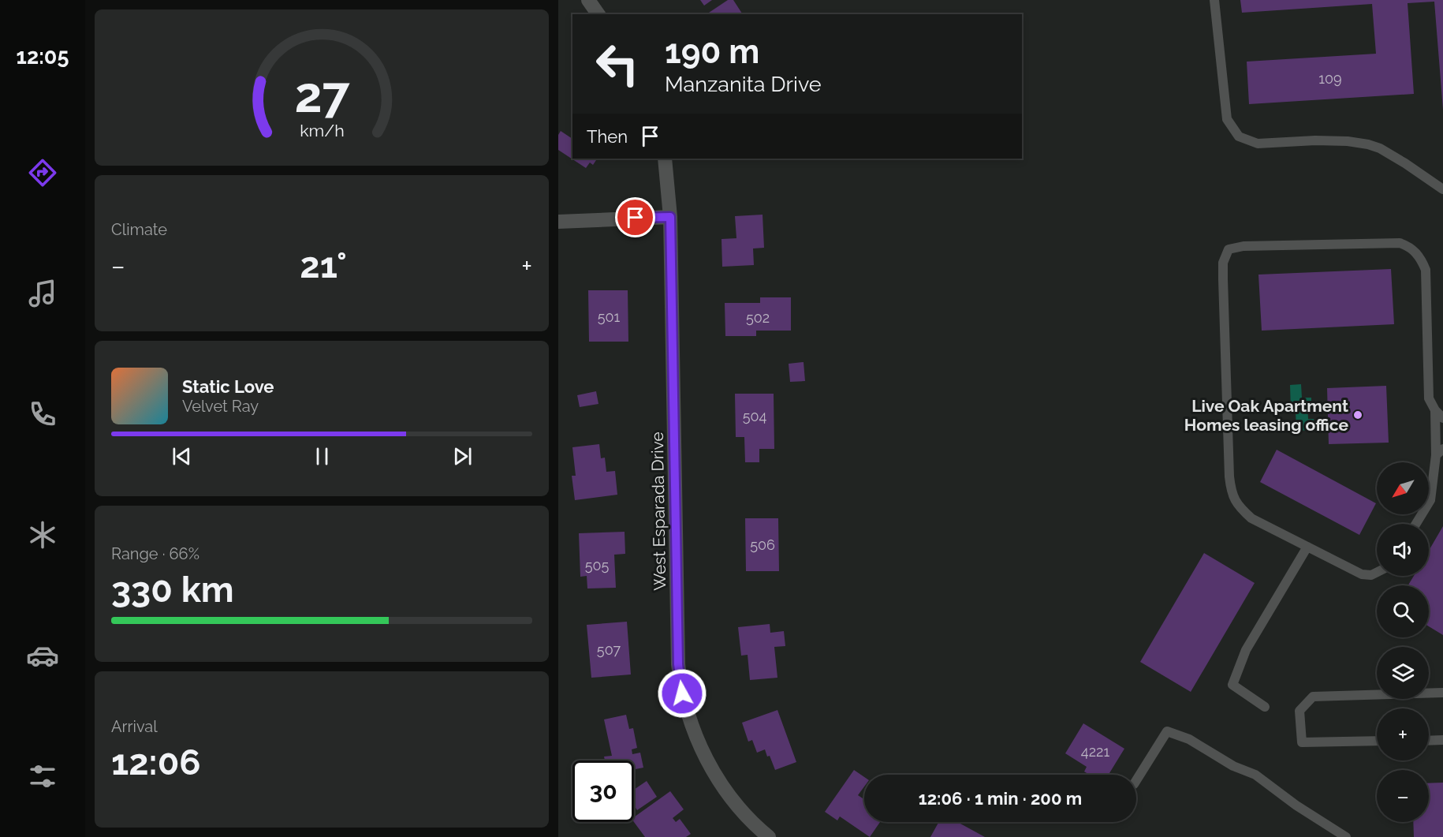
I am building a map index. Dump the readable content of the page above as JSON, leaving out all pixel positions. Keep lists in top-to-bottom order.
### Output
{
  "streets": {
    "street": ["West Esparada Drive"]
  },
  "places": ["Live Oak Apartment Homes leasing office"],
  "house_numbers": [
    "109",
    "501",
    "502",
    "504",
    "506",
    "505",
    "507",
    "4221"
  ],
  "north": "bottom left",
  "page": {
    "tabs": "12:05",
    "turn": ["190 m", "Manzanita Drive"],
    "then": "Then",
    "tile": [
      "Climate",
      ["Range · 66%", "330 km"],
      ["Arrival", "12:06"]
    ],
    "heat": ["−", "21°", "+"],
    "song": ["Static Love", "Velvet Ray"],
    "map_buttons": ["+", "−"],
    "limit": "30",
    "trip": "12:06 · 1 min · 200 m",
    "gauge": ["27", "km/h"]
  }
}
